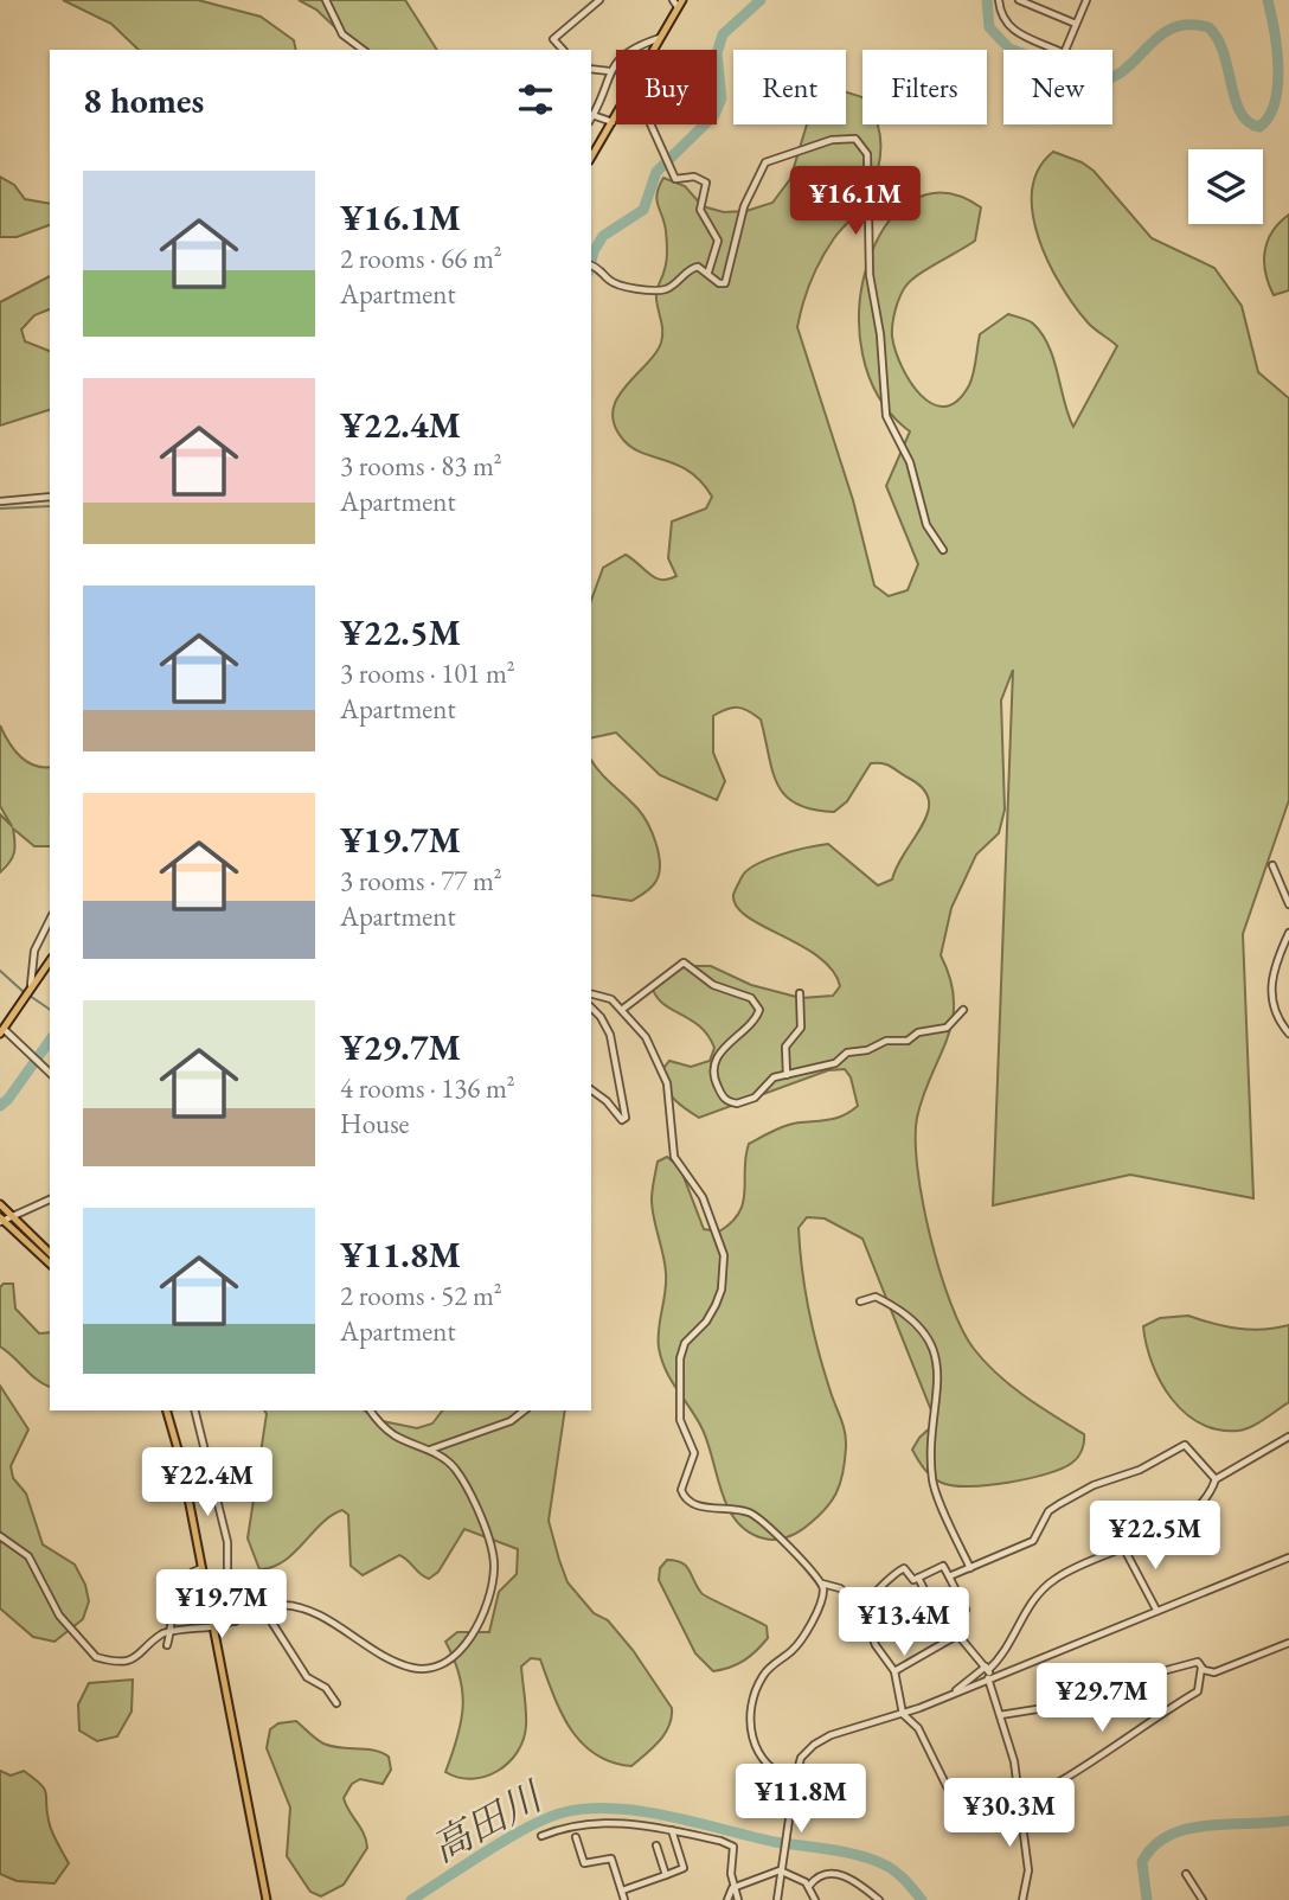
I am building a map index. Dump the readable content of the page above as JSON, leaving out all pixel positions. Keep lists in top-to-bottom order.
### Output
{
  "water": ["高田川"],
  "page": {
    "chip": [
      "Buy",
      "Rent",
      "Filters",
      "New"
    ],
    "heading": "8 homes",
    "list": [
      {
        "name": "¥16.1M",
        "note": "2 rooms · 66 m² · Apartment"
      },
      {
        "name": "¥22.4M",
        "note": "3 rooms · 83 m² · Apartment"
      },
      {
        "name": "¥22.5M",
        "note": "3 rooms · 101 m² · Apartment"
      },
      {
        "name": "¥19.7M",
        "note": "3 rooms · 77 m² · Apartment"
      },
      {
        "name": "¥29.7M",
        "note": "4 rooms · 136 m² · House"
      },
      {
        "name": "¥11.8M",
        "note": "2 rooms · 52 m² · Apartment"
      }
    ],
    "price": [
      "¥16.1M",
      "¥22.4M",
      "¥22.5M",
      "¥19.7M",
      "¥13.4M",
      "¥29.7M",
      "¥11.8M",
      "¥30.3M"
    ]
  }
}
